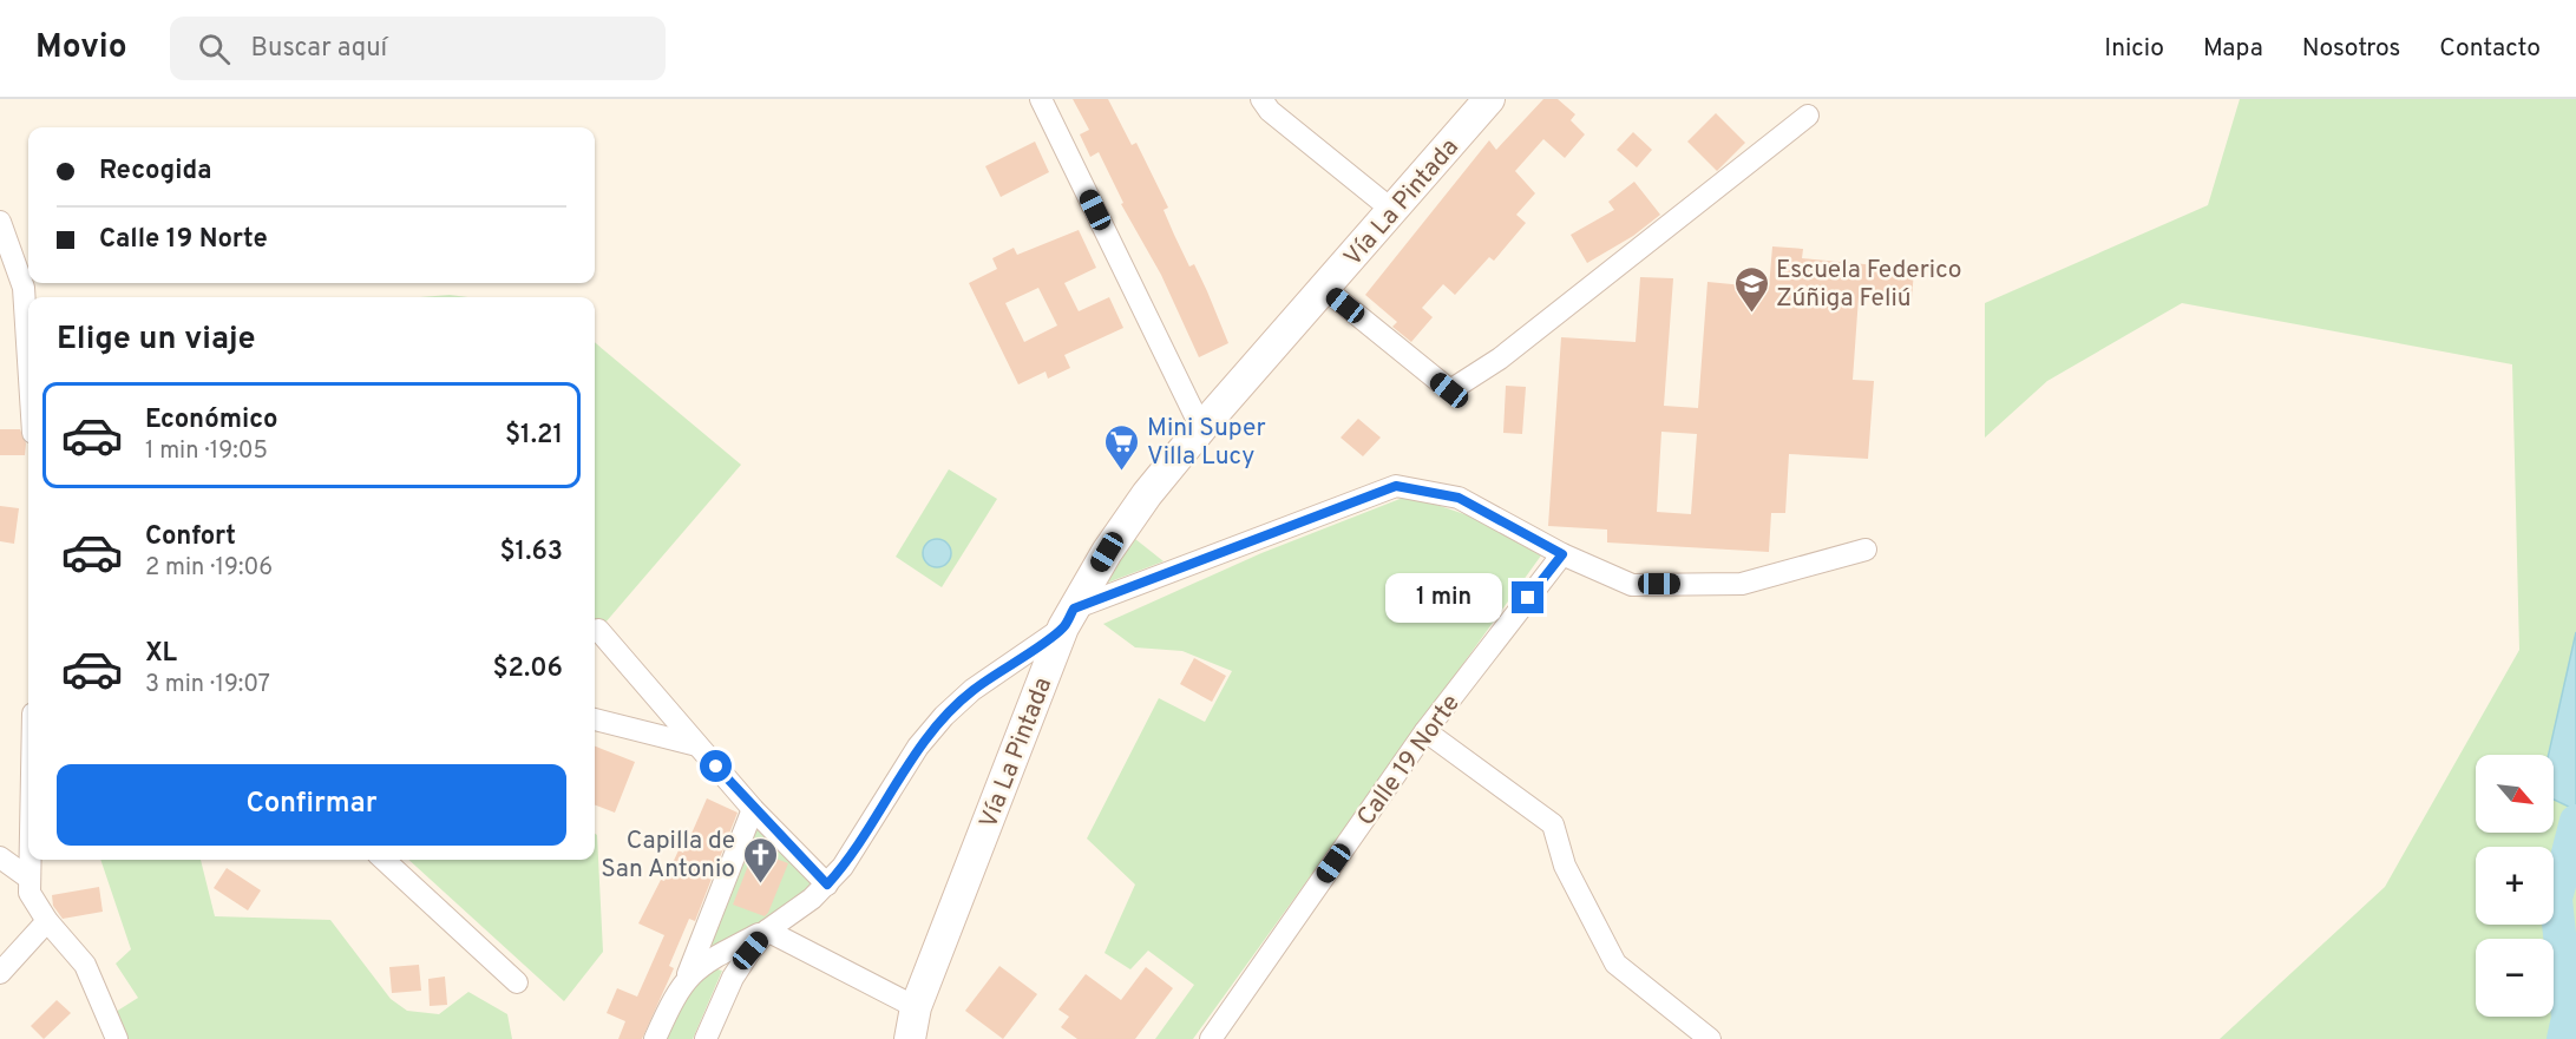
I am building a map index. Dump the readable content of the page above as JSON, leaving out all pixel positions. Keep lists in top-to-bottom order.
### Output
{
  "streets": {
    "main road": ["Vía La Pintada"],
    "street": ["Calle 19 Norte"]
  },
  "places": {
    "school or university": ["Escuela Federico Zúñiga Feliú"],
    "supermarket": ["Mini Super Villa Lucy"],
    "church": ["Capilla de San Antonio"]
  },
  "north": "bottom right",
  "page": {
    "header": "Movio",
    "search": "Buscar aquí",
    "nav": [
      "Inicio",
      "Mapa",
      "Nosotros",
      "Contacto"
    ],
    "banner": ["Recogida", "Calle 19 Norte"],
    "heading": "Elige un viaje",
    "list": [
      {
        "name": "Económico",
        "note": "1 min · 19:05",
        "value": "$1.21"
      },
      {
        "name": "Confort",
        "note": "2 min · 19:06",
        "value": "$1.63"
      },
      {
        "name": "XL",
        "note": "3 min · 19:07",
        "value": "$2.06"
      }
    ],
    "bubble": "1 min",
    "buttons": "Confirmar",
    "map_buttons": ["+", "−"]
  }
}
